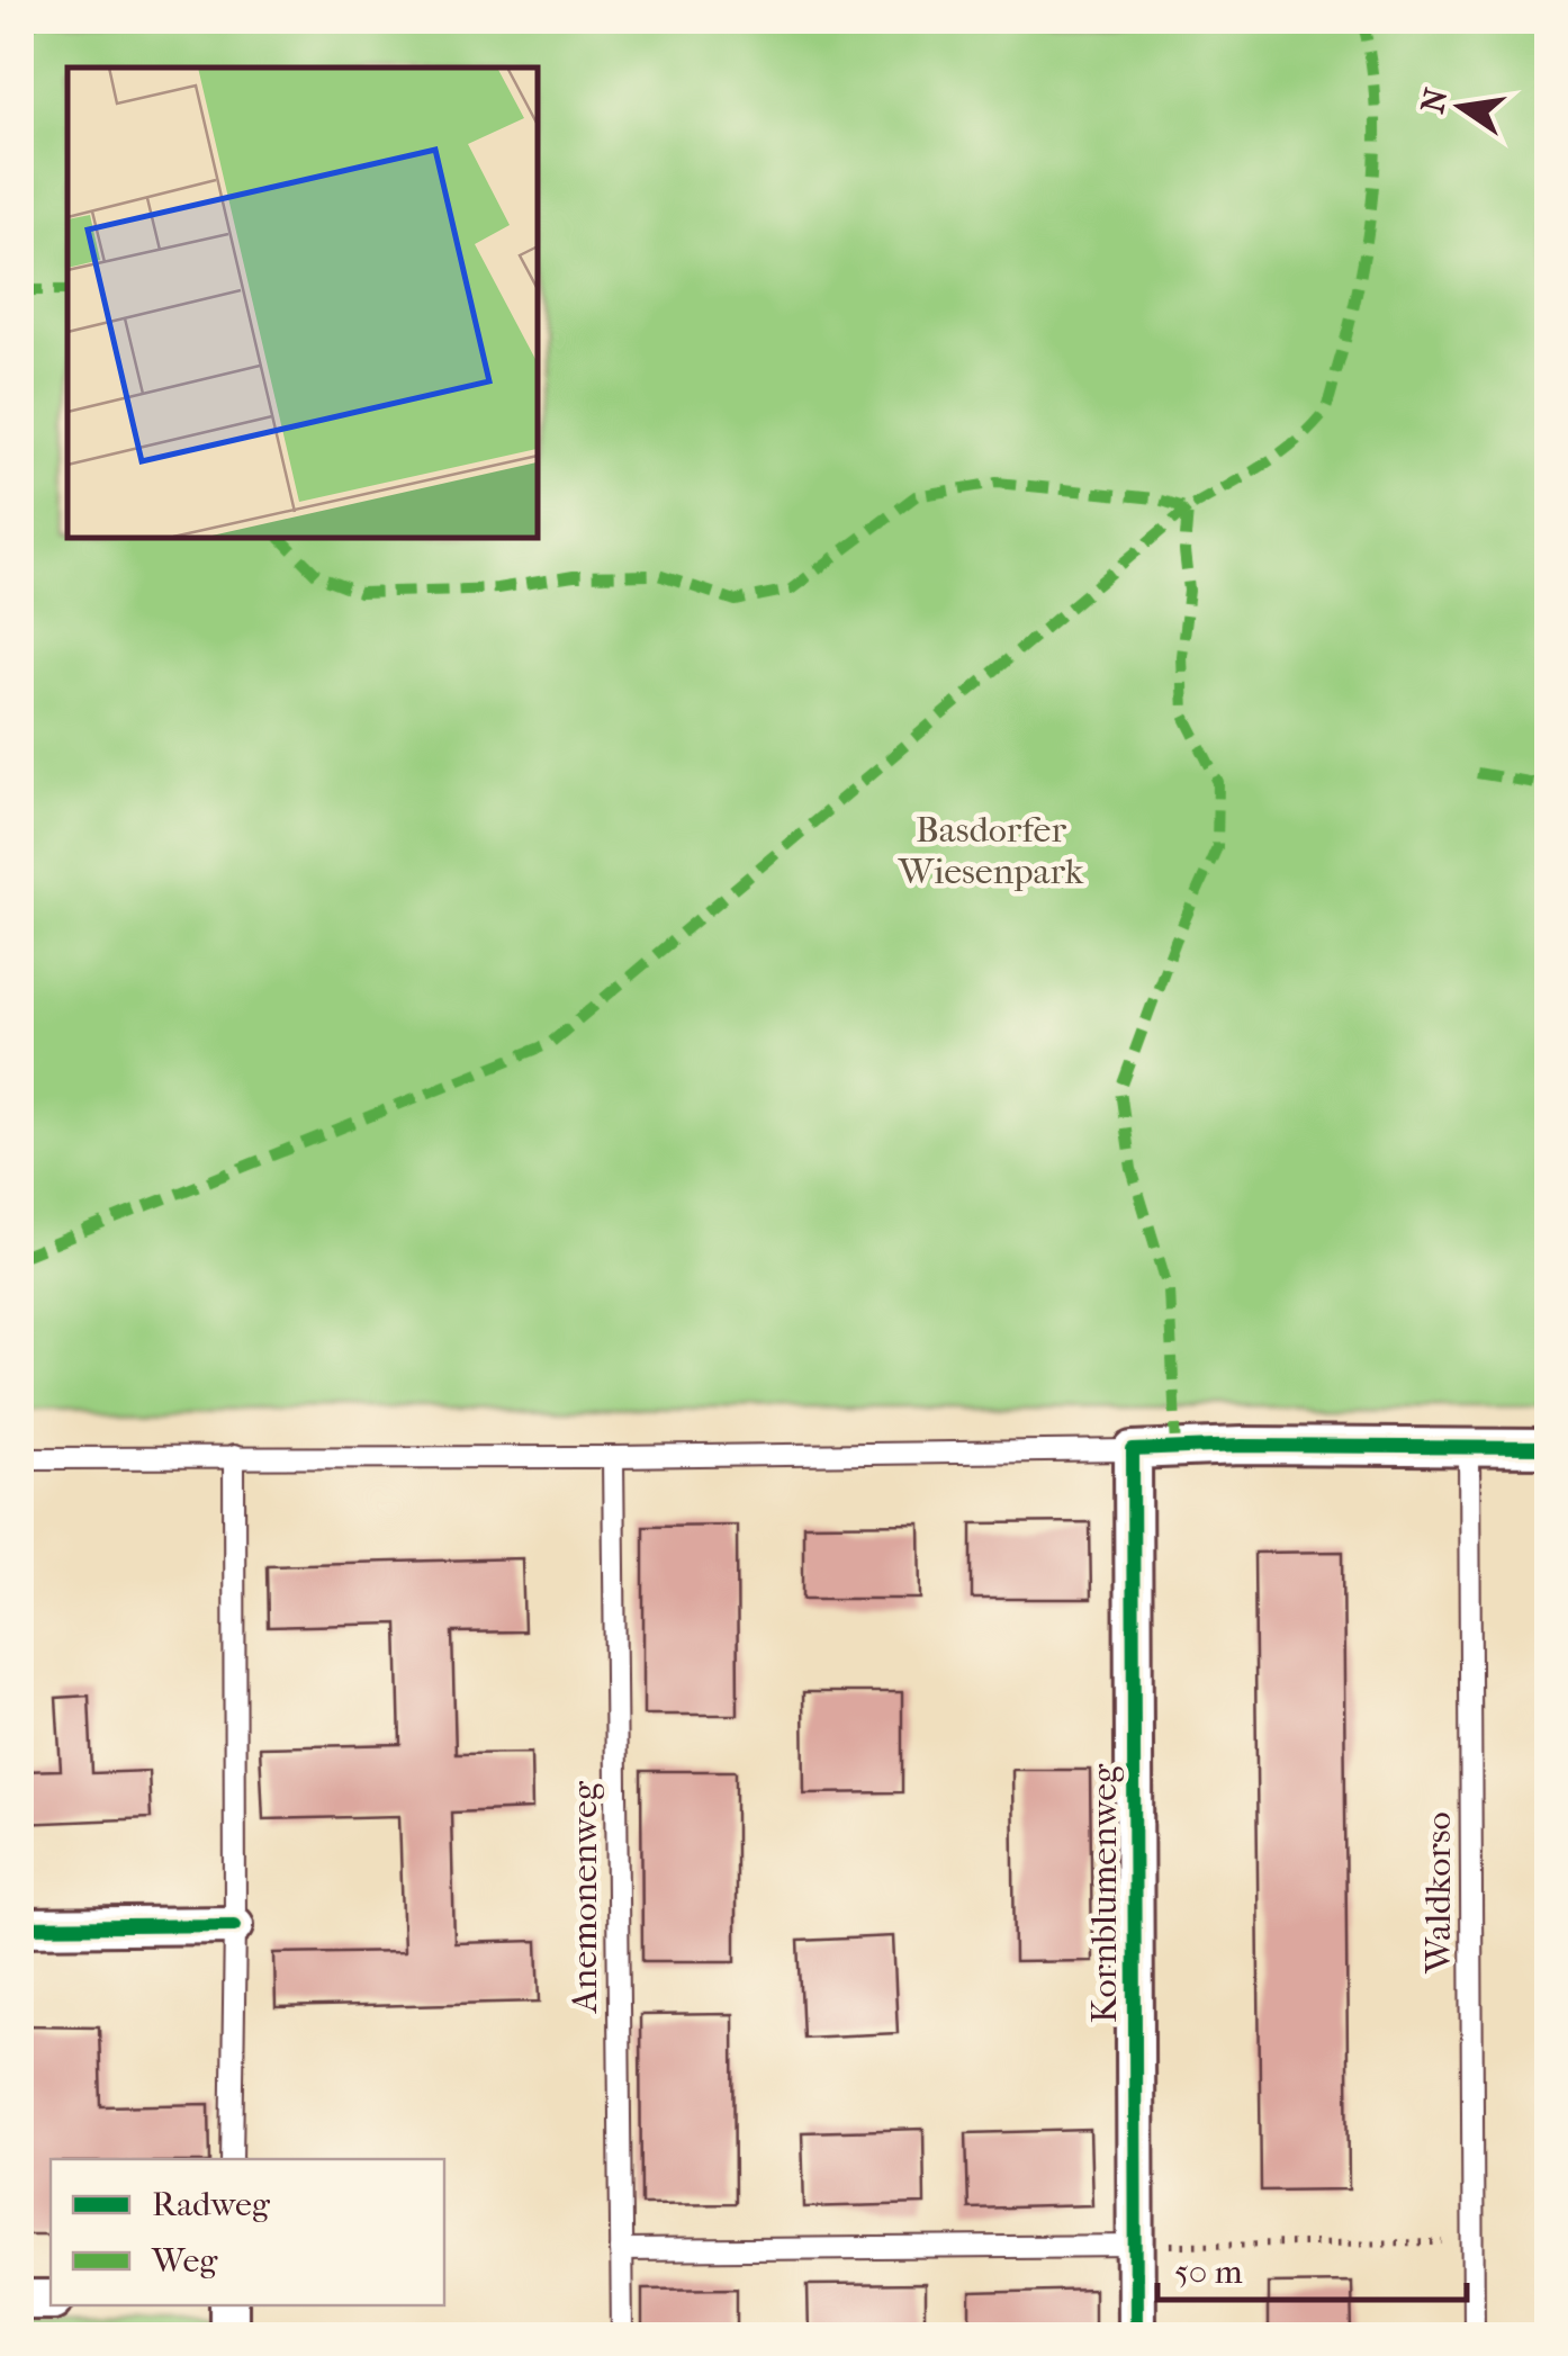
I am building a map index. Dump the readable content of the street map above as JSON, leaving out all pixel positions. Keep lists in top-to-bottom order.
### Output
{
  "streets": {
    "street": ["Kornblumenweg"],
    "lane": ["Waldkorso", "Anemonenweg"]
  },
  "parks": ["Basdorfer Wiesenpark"],
  "legend": ["Radweg", "Weg"],
  "scale_bar": "50 m",
  "north": "left"
}
